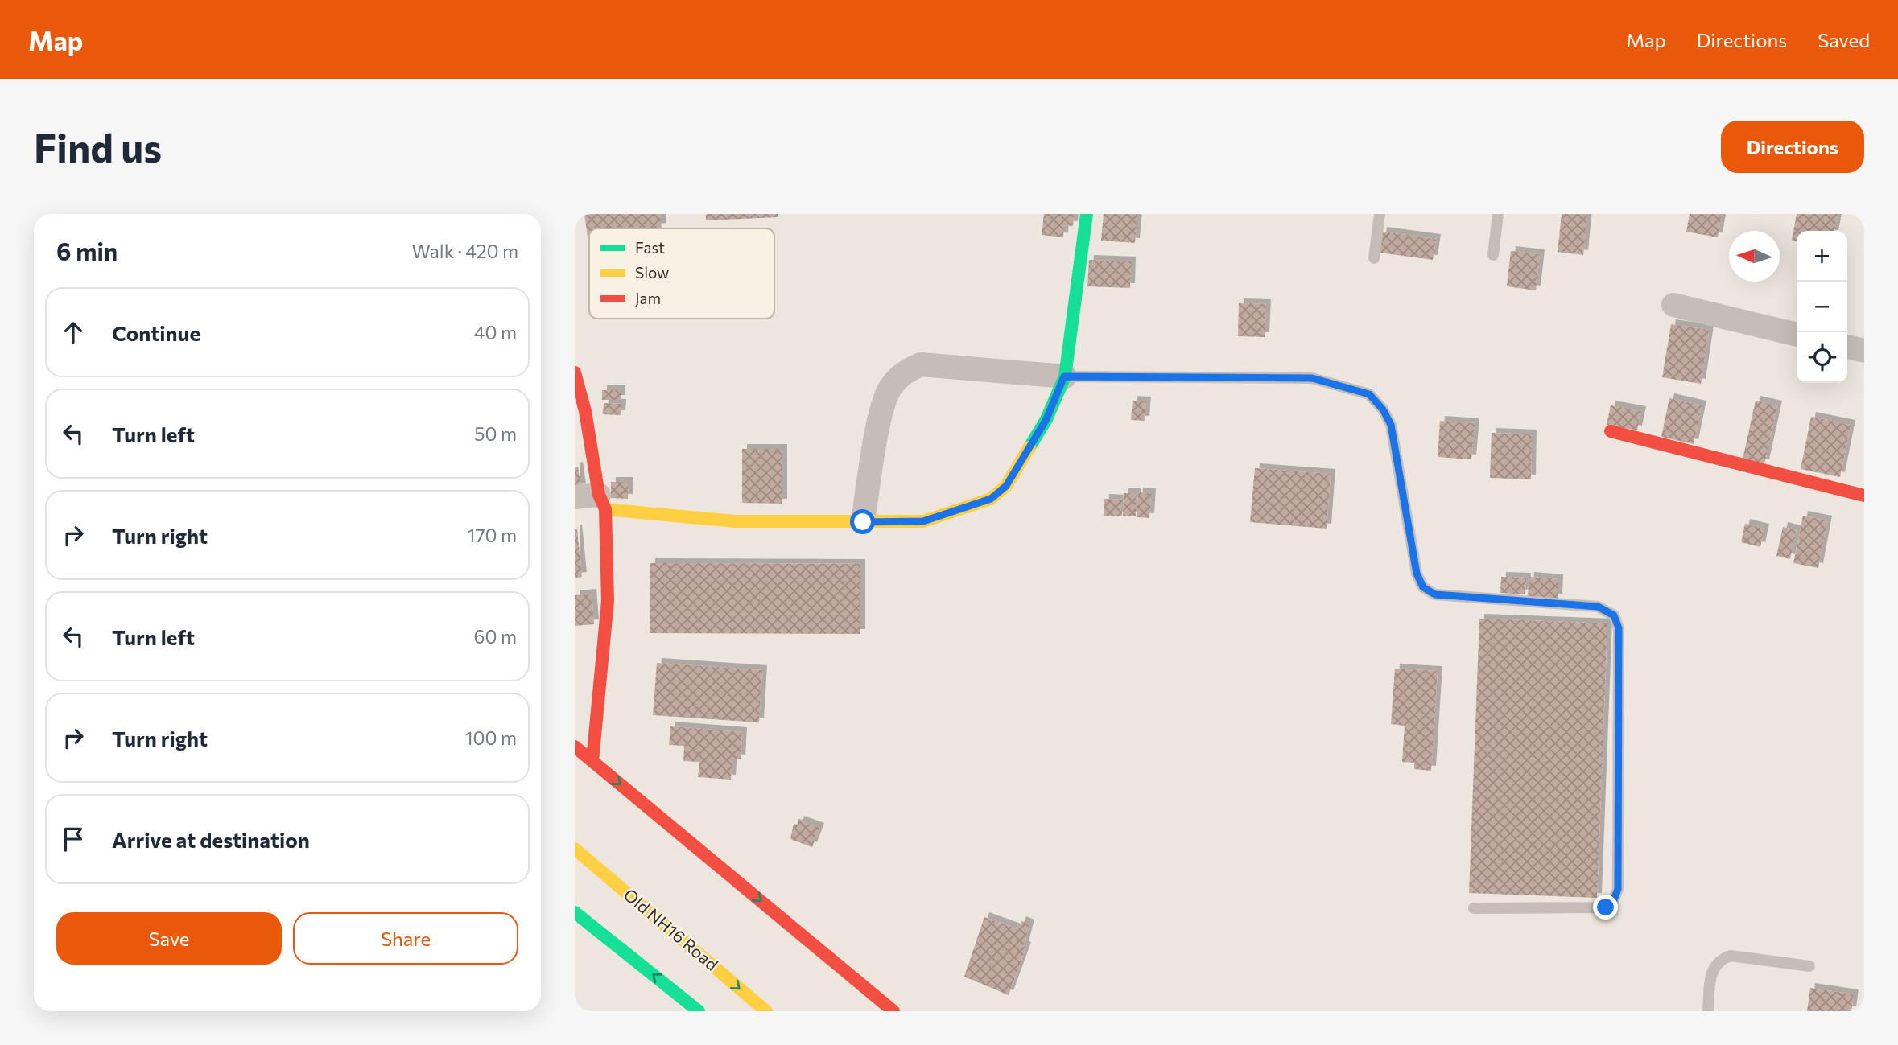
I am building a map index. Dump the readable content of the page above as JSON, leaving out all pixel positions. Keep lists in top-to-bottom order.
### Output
{
  "streets": {
    "street": ["Old NH16 Road"]
  },
  "legend": ["Fast", "Slow", "Jam"],
  "north": "left",
  "page": {
    "header": "Map",
    "nav": ["Map", "Directions", "Saved"],
    "buttons": [
      "Directions",
      ["Save", "Share"]
    ],
    "title": "Find us",
    "heading": ["6 min", "Walk · 420 m"],
    "map_buttons": ["+", "−"],
    "list": [
      ["Continue", "40 m"],
      ["Turn left", "50 m"],
      ["Turn right", "170 m"],
      ["Turn left", "60 m"],
      ["Turn right", "100 m"],
      "Arrive at destination"
    ]
  }
}
